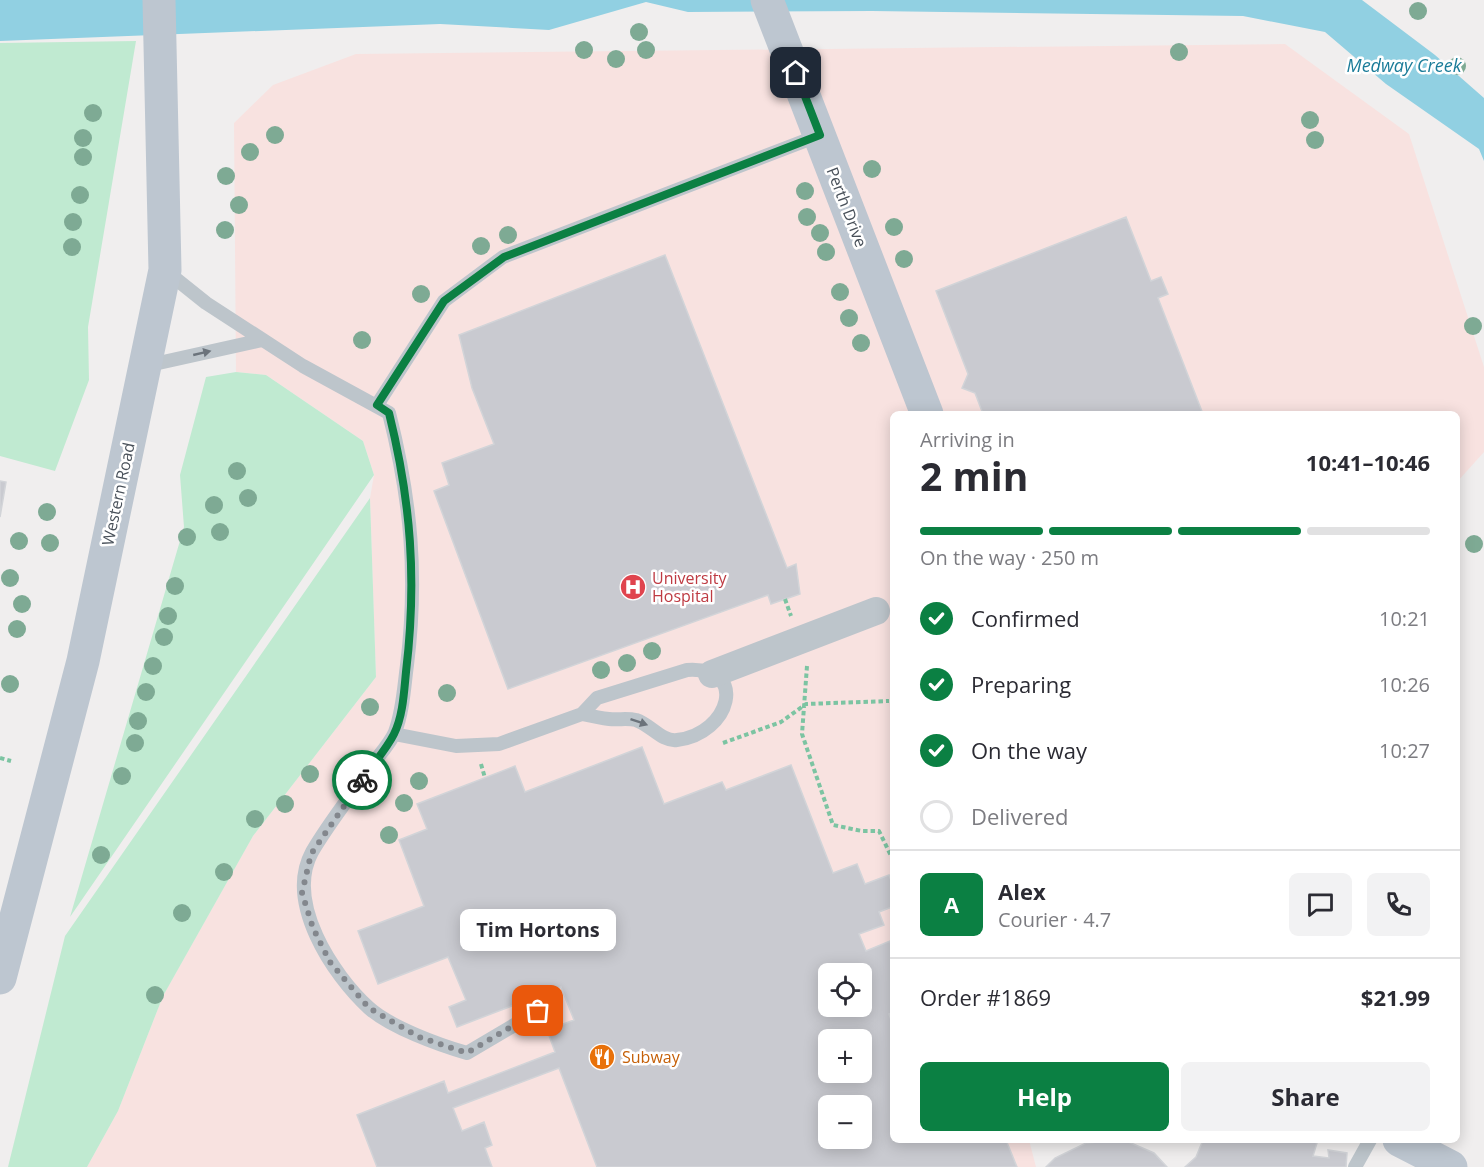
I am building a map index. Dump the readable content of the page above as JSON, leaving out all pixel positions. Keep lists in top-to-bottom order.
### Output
{
  "streets": {
    "main road": ["Perth Drive", "Western Road"]
  },
  "water": ["Medway Creek"],
  "places": {
    "hospital": ["University Hospital"],
    "other": ["Tim Hortons"],
    "restaurant": ["Subway"]
  },
  "page": {
    "heading": ["2 min", "Arriving in", "10:41–10:46"],
    "panel": [
      "Alex",
      "Courier · 4.7",
      "Order #1869",
      "$21.99"
    ],
    "bar": "On the way · 250 m",
    "list": [
      ["Confirmed", "10:21"],
      ["Preparing", "10:26"],
      ["On the way", "10:27"],
      "Delivered"
    ],
    "round": "A",
    "bubble": "Tim Hortons",
    "map_buttons": ["+", "−"],
    "buttons": ["Help", "Share"]
  }
}
